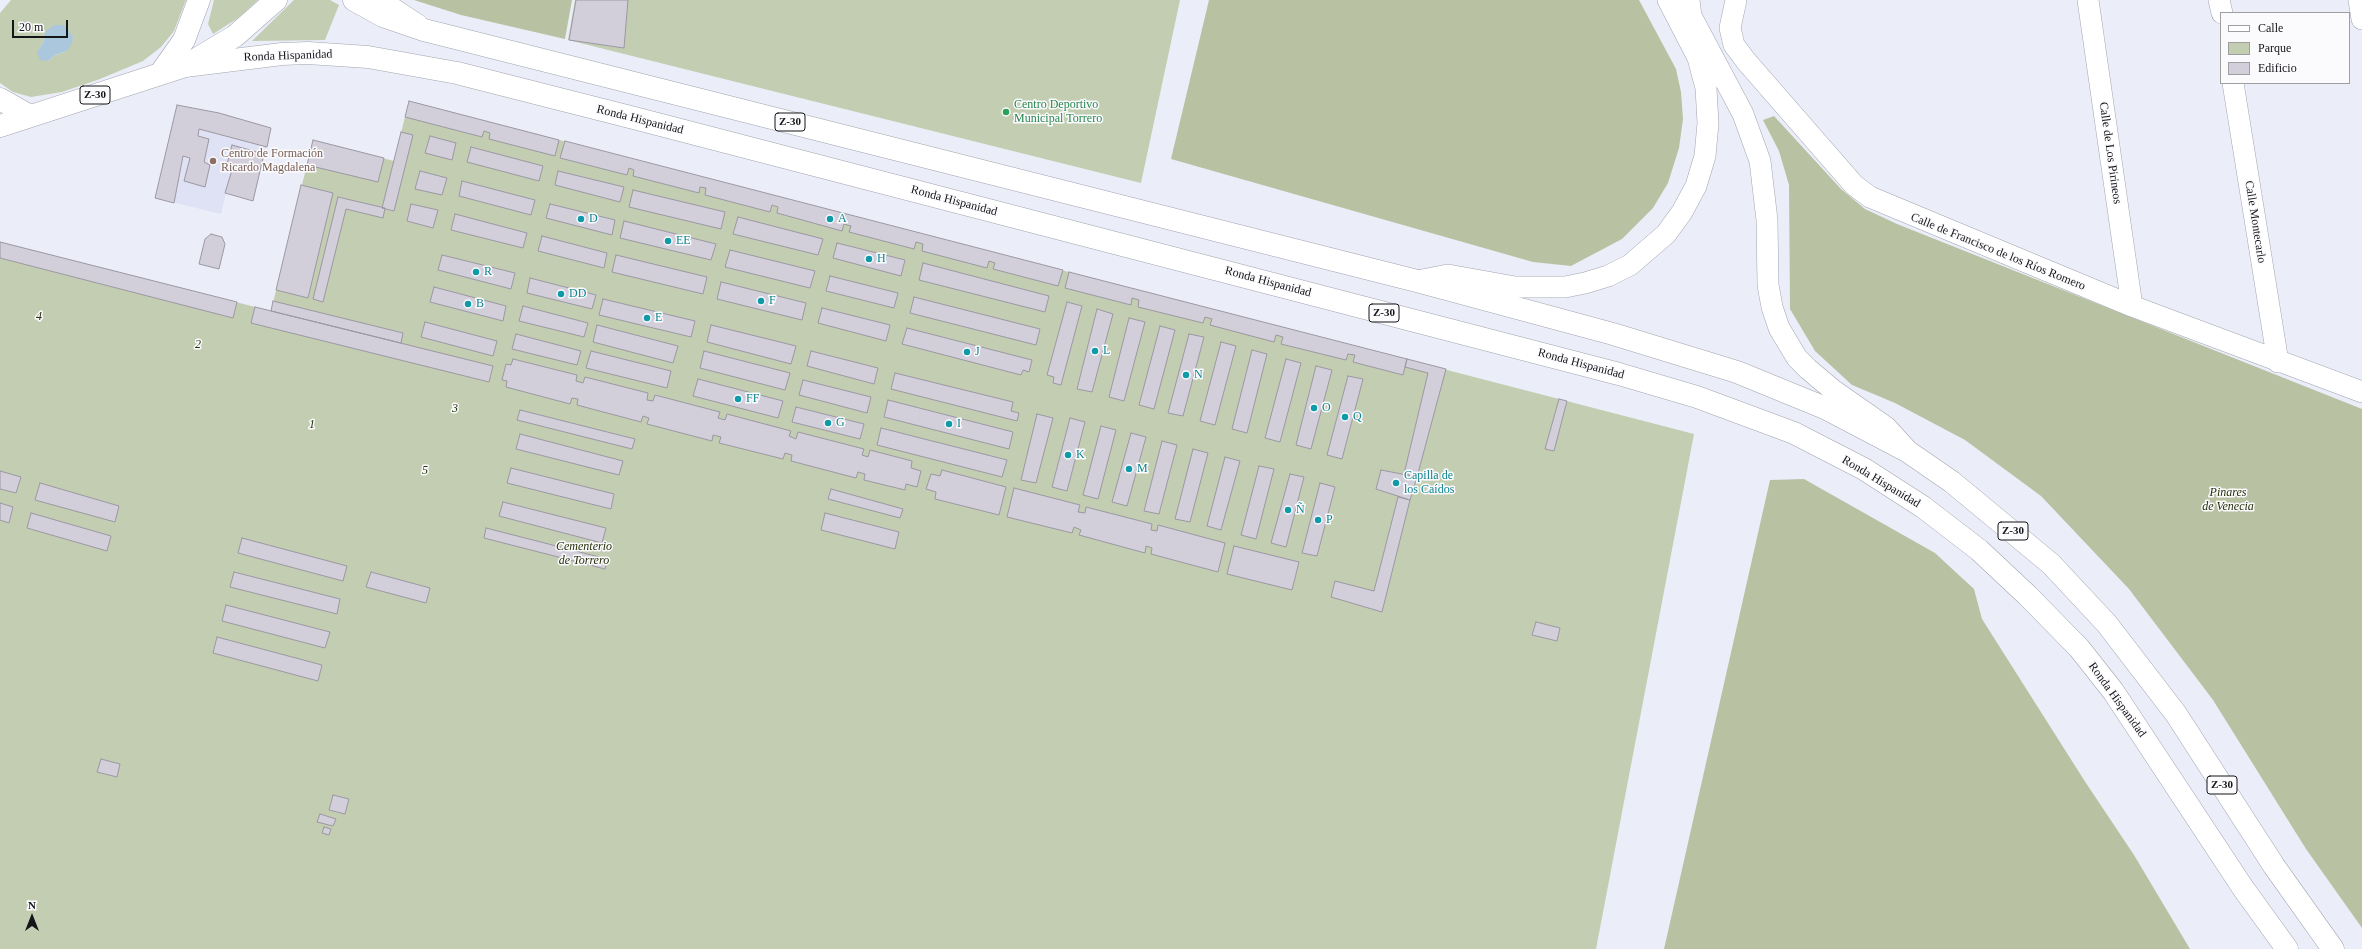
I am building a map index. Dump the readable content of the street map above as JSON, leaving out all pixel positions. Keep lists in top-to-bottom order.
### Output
{
  "streets": {
    "main road": ["Ronda Hispanidad", "Z-30"],
    "street": ["Calle de Los Pirineos", "Calle Montecarlo", "Calle de Francisco de los Ríos Romero"]
  },
  "crossings": [
    ["Calle de Los Pirineos", "Calle de Francisco de los Ríos Romero"],
    ["Calle Montecarlo", "Calle de Francisco de los Ríos Romero"]
  ],
  "parks": [
    "4",
    "2",
    "3",
    "1",
    "5",
    "Pinares de Venecia",
    "Cementerio de Torrero"
  ],
  "places": [
    "Centro Deportivo Municipal Torrero",
    "Centro de Formación Ricardo Magdalena",
    "D",
    "A",
    "EE",
    "H",
    "R",
    "DD",
    "F",
    "B",
    "E",
    "L",
    "J",
    "N",
    "FF",
    "O",
    "Q",
    "G",
    "I",
    "K",
    "M",
    "Capilla de los Caídos",
    "Ñ",
    "P"
  ],
  "legend": ["Calle", "Parque", "Edificio"],
  "scale_bar": "20 m",
  "north": "top"
}
